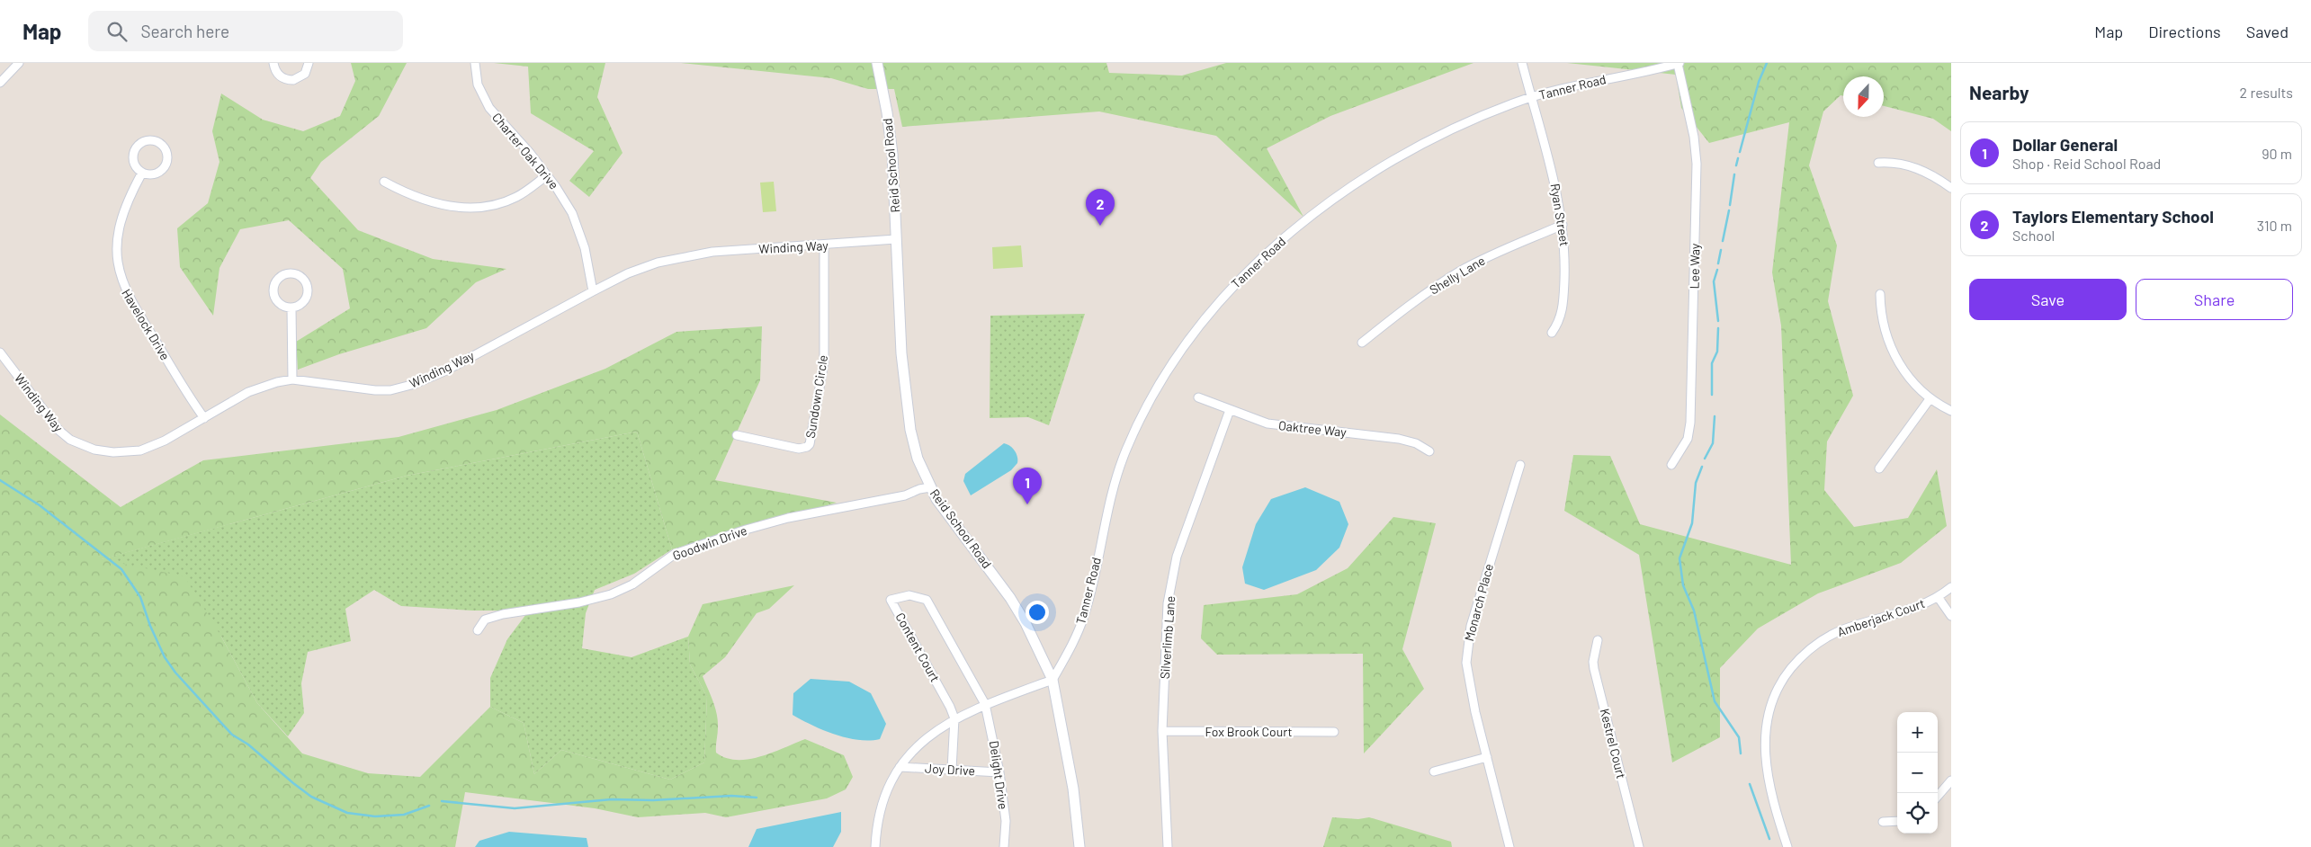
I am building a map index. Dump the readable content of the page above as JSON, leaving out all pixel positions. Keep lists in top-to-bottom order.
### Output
{
  "streets": {
    "street": [
      "Tanner Road",
      "Charter Oak Drive",
      "Reid School Road",
      "Ryan Street",
      "Winding Way",
      "Lee Way",
      "Shelly Lane",
      "Havelock Drive",
      "Sundown Circle",
      "Oaktree Way",
      "Goodwin Drive",
      "Monarch Place",
      "Amberjack Court",
      "Silverlimb Lane",
      "Content Court",
      "Fox Brook Court",
      "Kestrel Court",
      "Joy Drive",
      "Delight Drive"
    ]
  },
  "crossings": [
    ["Tanner Road", "Reid School Road"],
    ["Tanner Road", "Ryan Street"],
    ["Tanner Road", "Lee Way"],
    ["Charter Oak Drive", "Winding Way"],
    ["Reid School Road", "Winding Way"],
    ["Reid School Road", "Goodwin Drive"],
    ["Ryan Street", "Shelly Lane"],
    ["Winding Way", "Havelock Drive"],
    ["Winding Way", "Sundown Circle"],
    ["Oaktree Way", "Silverlimb Lane"],
    ["Silverlimb Lane", "Fox Brook Court"],
    ["Content Court", "Joy Drive"],
    ["Content Court", "Delight Drive"],
    ["Joy Drive", "Delight Drive"]
  ],
  "north": "bottom",
  "page": {
    "header": "Map",
    "search": "Search here",
    "nav": ["Map", "Directions", "Saved"],
    "heading": ["Nearby", "2 results"],
    "list": [
      {
        "mark": "1",
        "name": "Dollar General",
        "note": "Shop · Reid School Road",
        "value": "90 m"
      },
      {
        "mark": "2",
        "name": "Taylors Elementary School",
        "note": "School",
        "value": "310 m"
      }
    ],
    "pins": ["2", "1"],
    "buttons": ["Save", "Share"],
    "map_buttons": ["+", "−"]
  }
}
